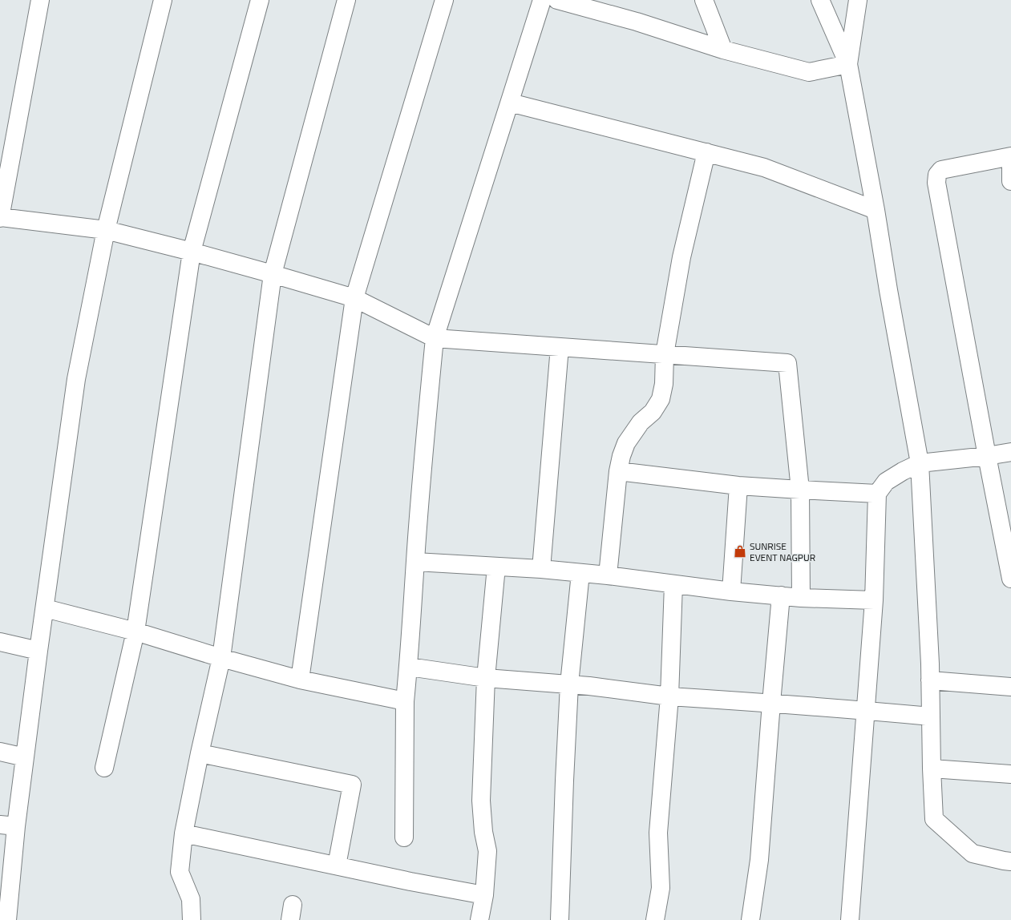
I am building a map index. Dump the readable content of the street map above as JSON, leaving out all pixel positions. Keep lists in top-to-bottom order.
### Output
{
  "places": {
    "shop": ["SUNRISE EVENT NAGPUR"]
  }
}
